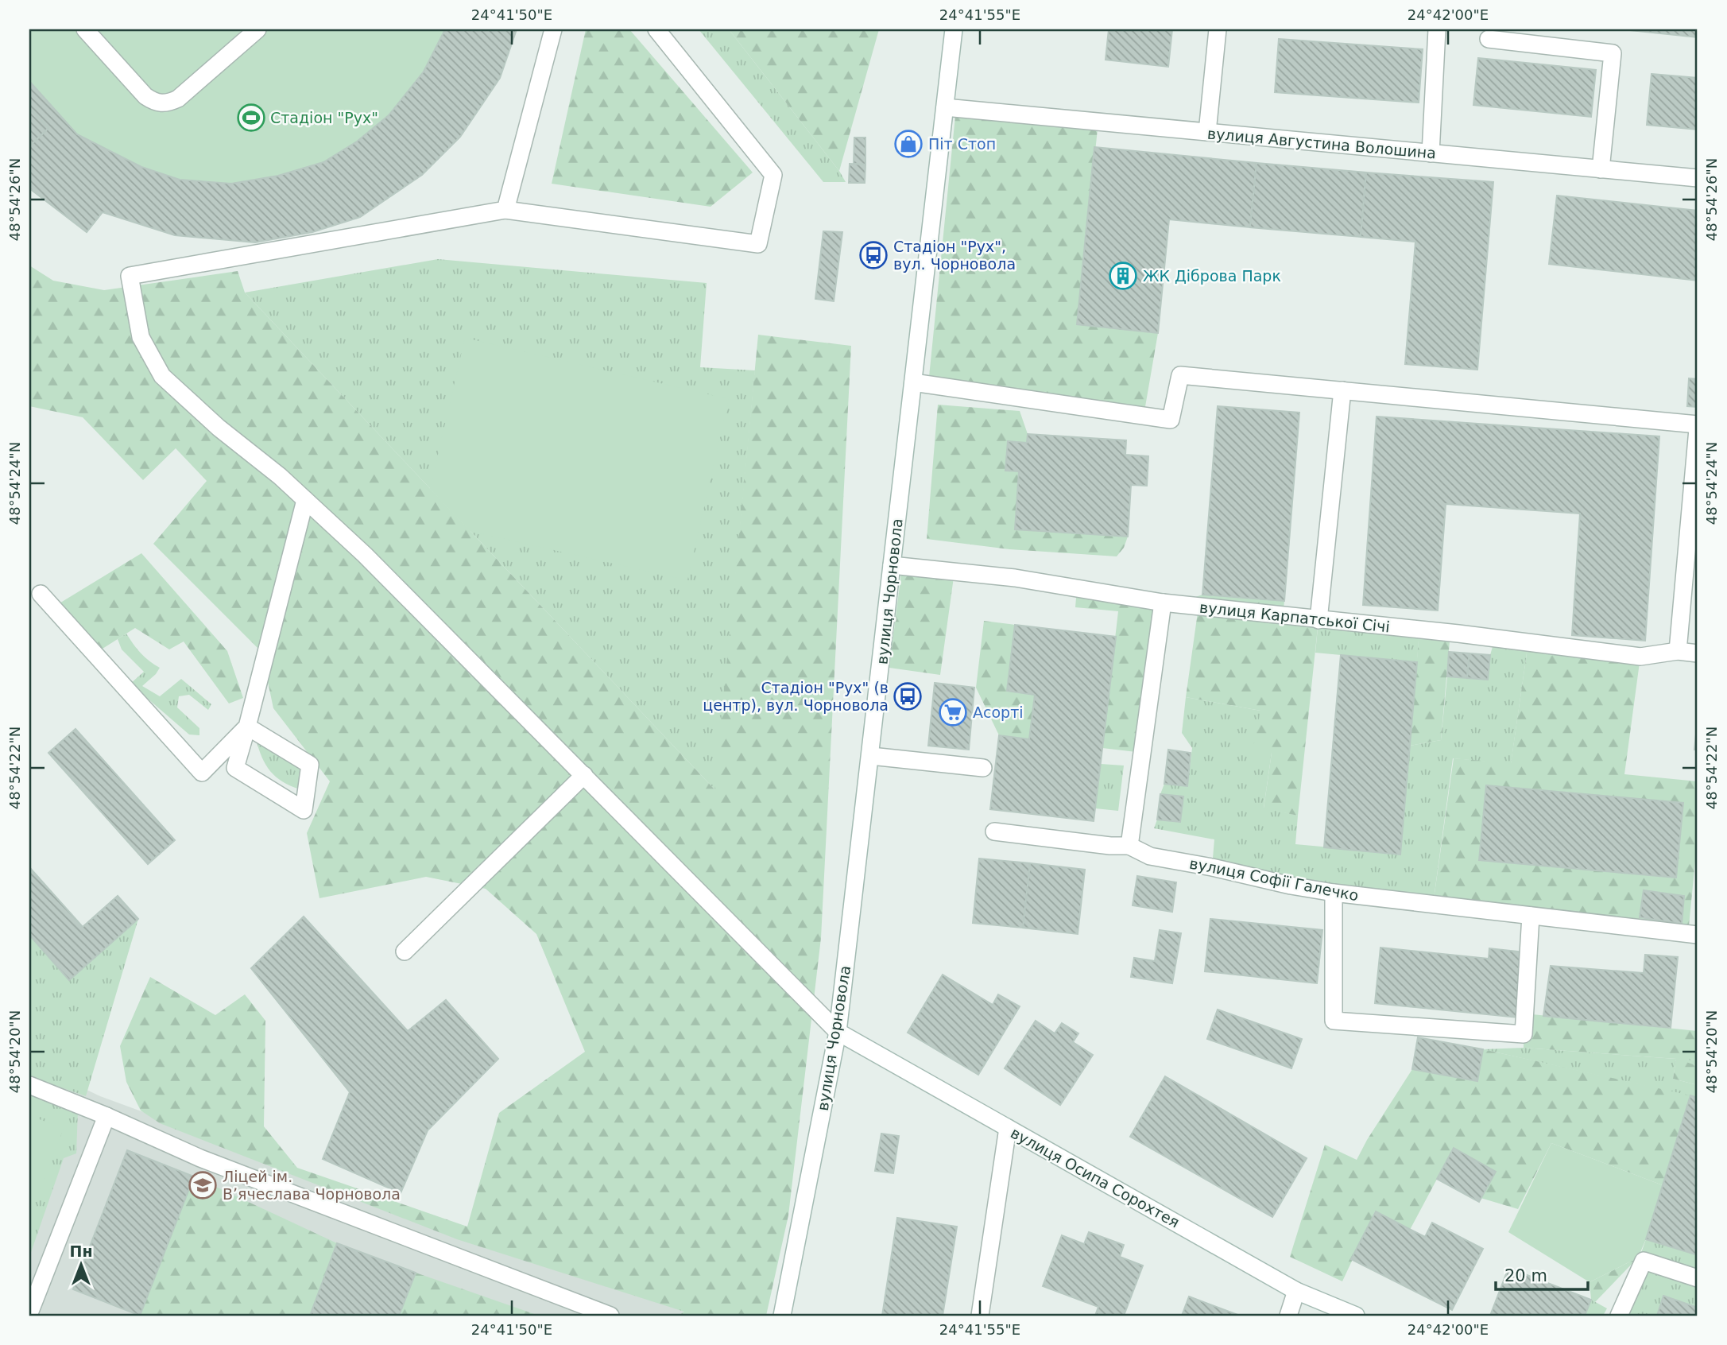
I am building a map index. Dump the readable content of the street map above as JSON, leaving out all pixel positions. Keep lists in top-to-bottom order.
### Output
{
  "streets": {
    "street": [
      "вулиця Августина Волошина",
      "вулиця Чорновола",
      "вулиця Карпатської Січі",
      "вулиця Софії Галечко",
      "вулиця Осипа Сорохтея"
    ]
  },
  "crossings": [
    ["вулиця Августина Волошина", "вулиця Чорновола"],
    ["вулиця Чорновола", "вулиця Карпатської Січі"],
    ["вулиця Чорновола", "вулиця Осипа Сорохтея"]
  ],
  "places": {
    "sports": ["Стадіон \"Рух\""],
    "shop": ["Піт Стоп"],
    "bus stop": ["Стадіон \"Рух\", вул. Чорновола", "Стадіон \"Рух\" (в центр), вул. Чорновола"],
    "building": ["ЖК Діброва Парк"],
    "supermarket": ["Асорті"],
    "school or university": ["Ліцей ім. Вʼячеслава Чорновола"]
  },
  "scale_bar": "20 m",
  "north": "top",
  "coordinates": [
    "24°41'50\"E",
    "24°41'55\"E",
    "24°42'00\"E",
    "48°54'26\"N",
    "48°54'24\"N",
    "48°54'22\"N",
    "48°54'20\"N"
  ]
}
